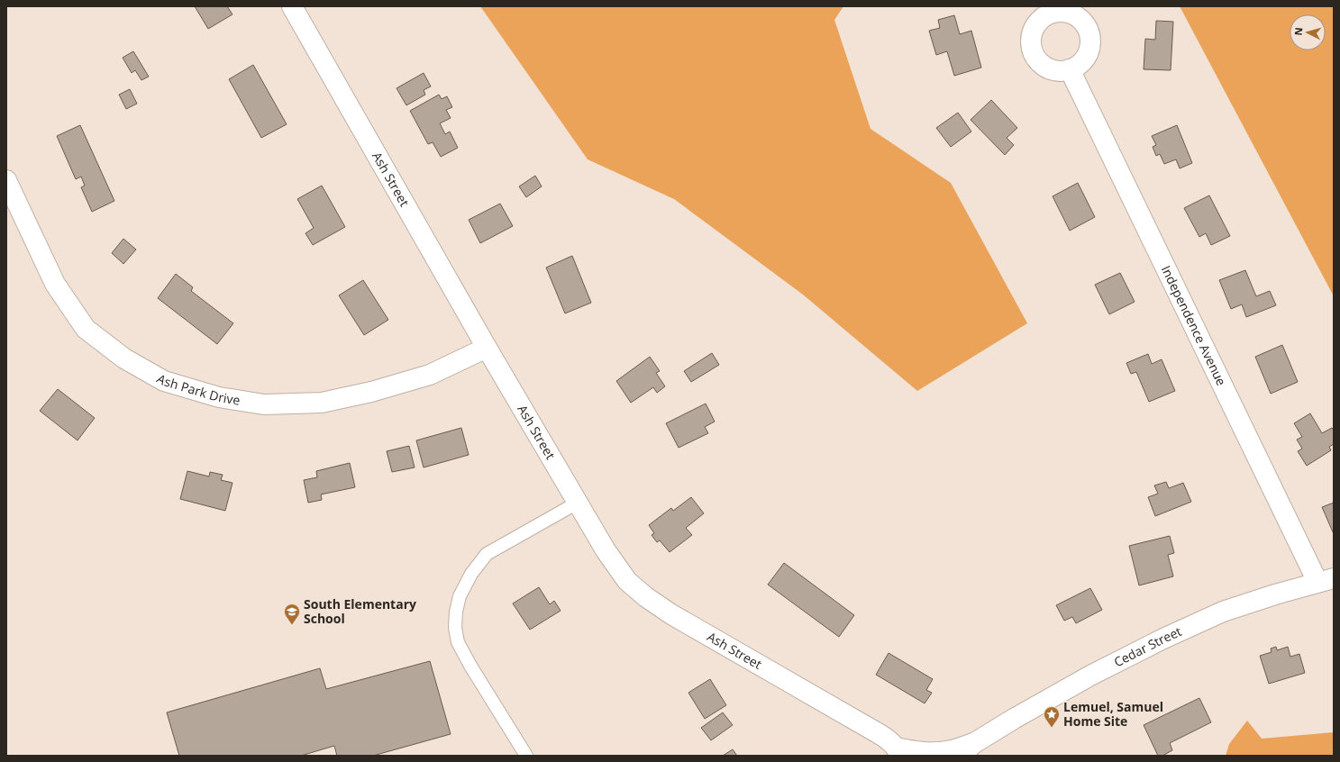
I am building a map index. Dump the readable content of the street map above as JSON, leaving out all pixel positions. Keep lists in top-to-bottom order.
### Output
{
  "streets": {
    "street": [
      "Ash Street",
      "Independence Avenue",
      "Ash Park Drive",
      "Cedar Street"
    ]
  },
  "crossings": [
    ["Ash Street", "Ash Park Drive"],
    ["Ash Street", "Cedar Street"],
    ["Independence Avenue", "Cedar Street"]
  ],
  "places": {
    "school or university": ["South Elementary School"],
    "place": ["Lemuel, Samuel Home Site"]
  },
  "north": "left"
}
